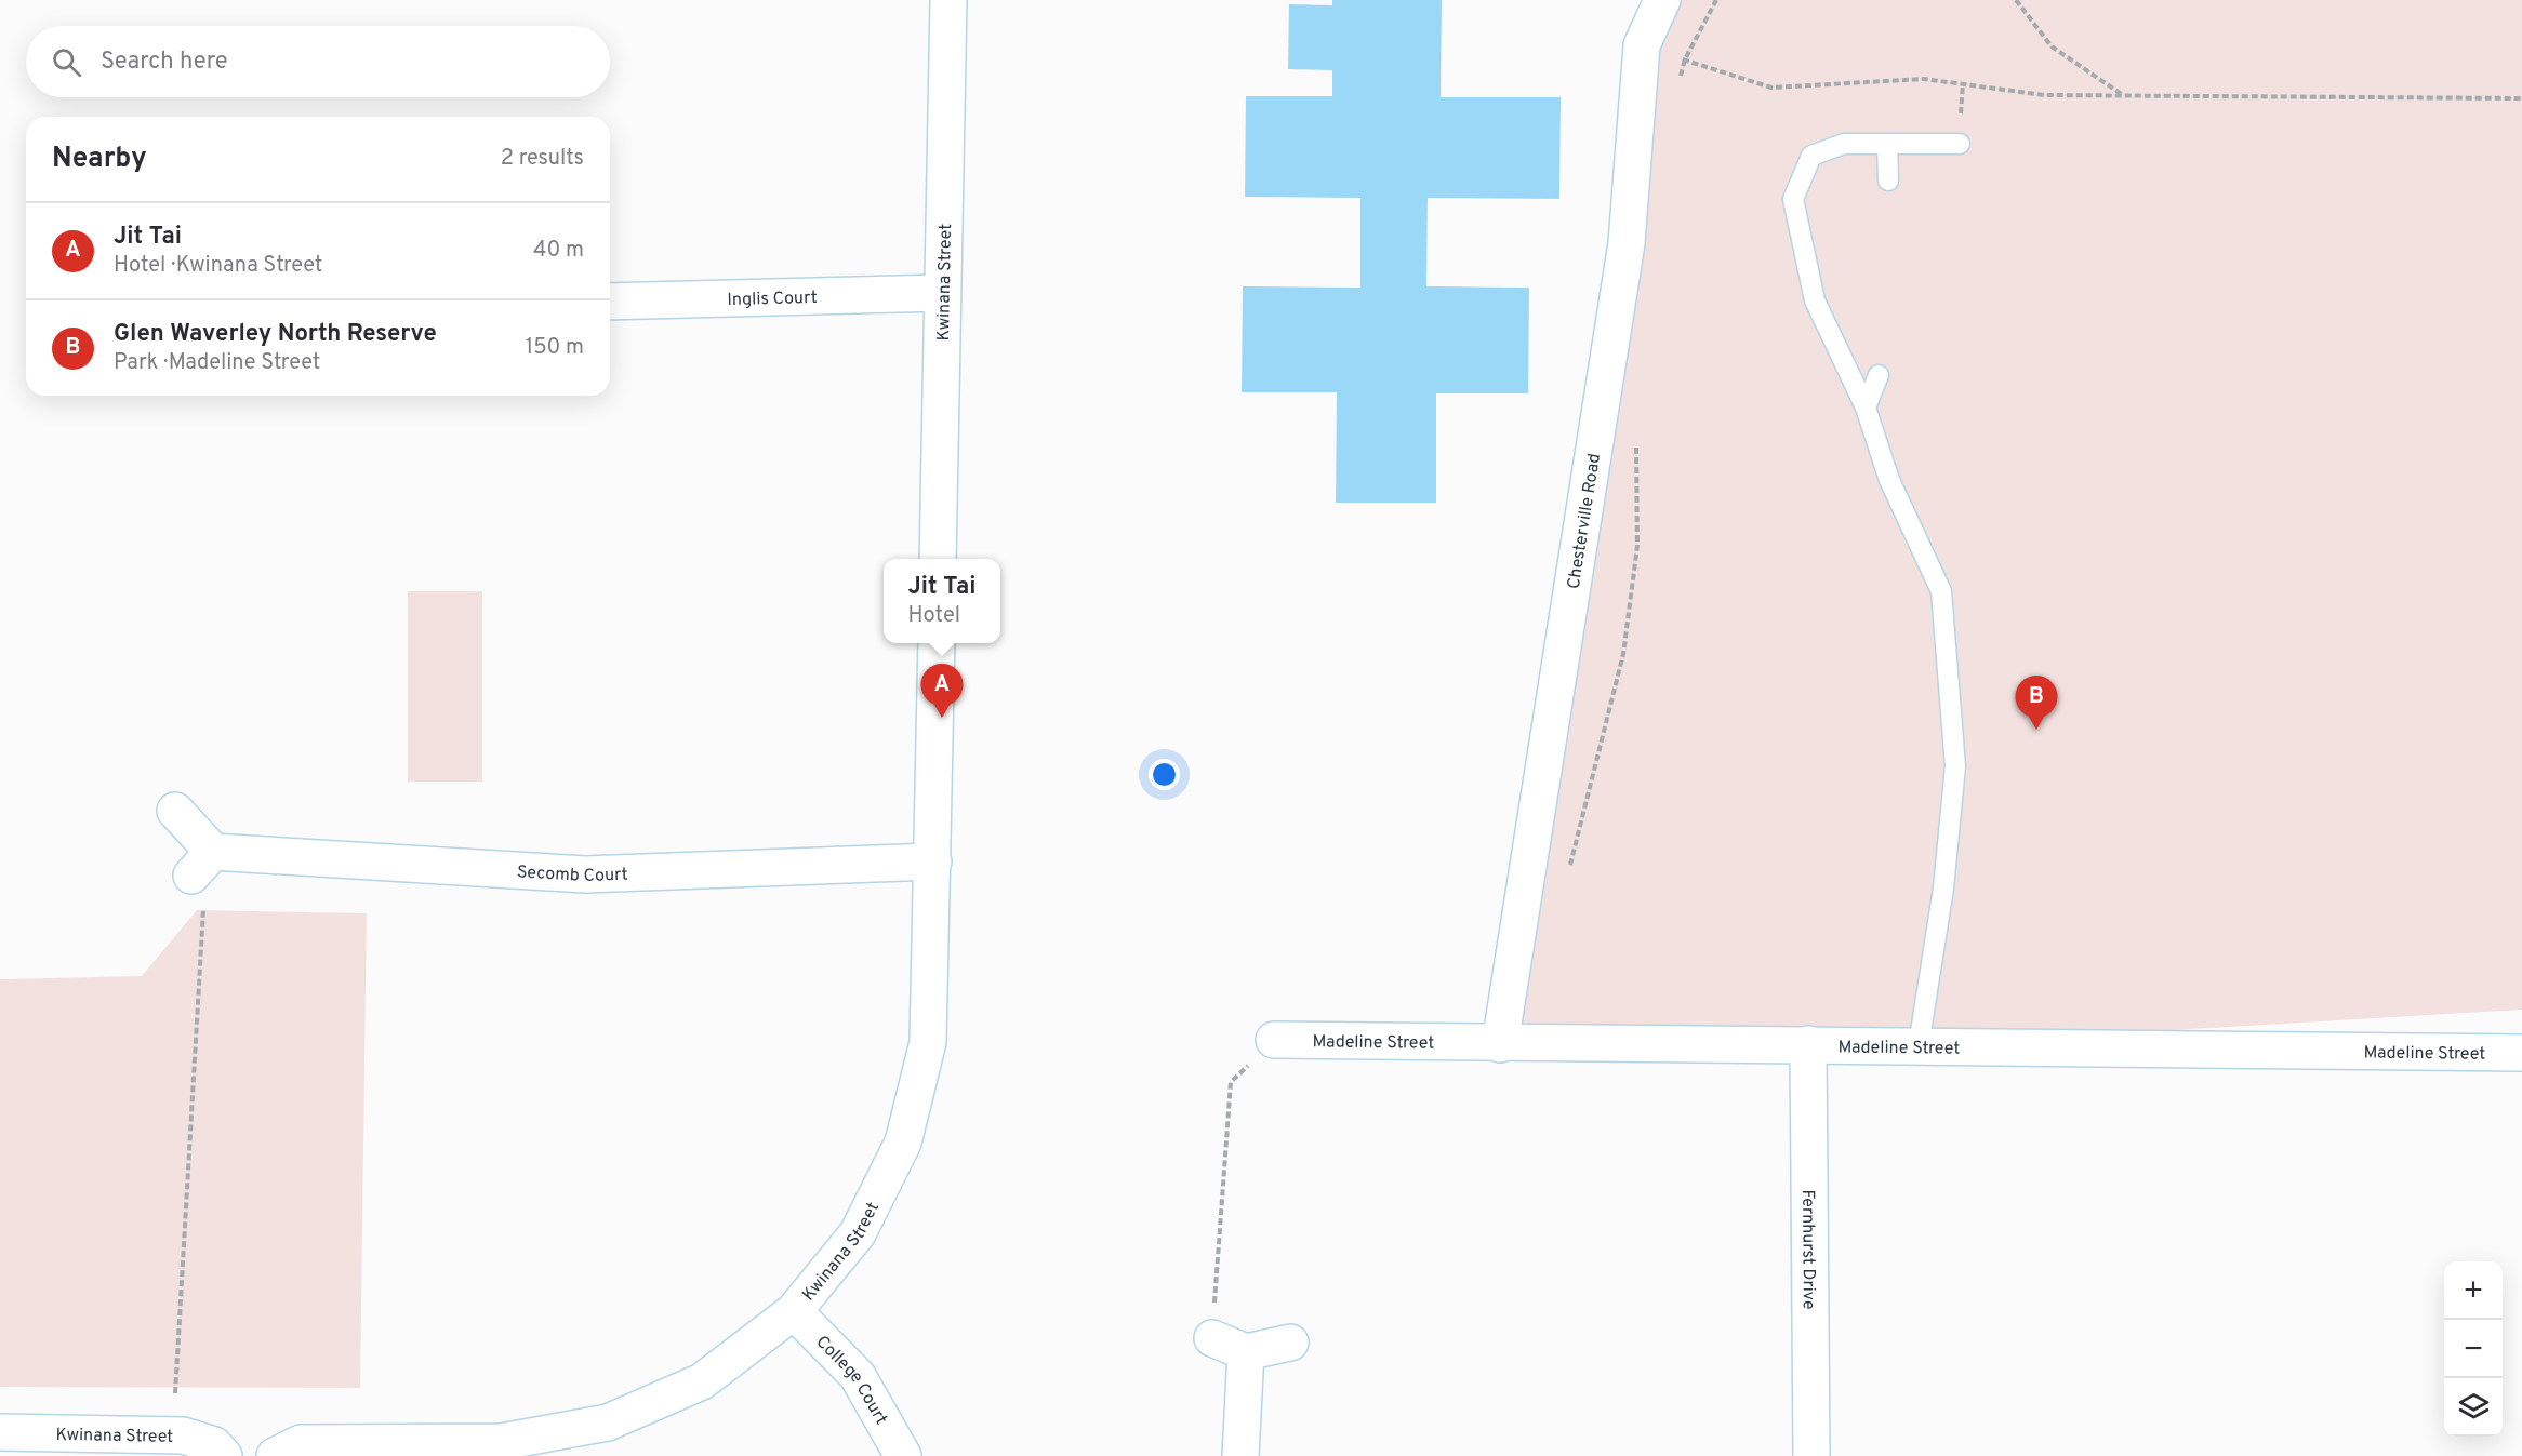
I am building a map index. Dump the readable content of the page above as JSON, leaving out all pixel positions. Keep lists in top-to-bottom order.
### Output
{
  "streets": {
    "street": [
      "Kwinana Street",
      "Inglis Court",
      "Chesterville Road",
      "Secomb Court",
      "Madeline Street",
      "Fernhurst Drive",
      "College Court"
    ]
  },
  "crossings": [
    ["Kwinana Street", "Inglis Court"],
    ["Kwinana Street", "Secomb Court"],
    ["Kwinana Street", "College Court"],
    ["Chesterville Road", "Madeline Street"],
    ["Madeline Street", "Fernhurst Drive"]
  ],
  "page": {
    "search": "Search here",
    "heading": ["Nearby", "2 results"],
    "list": [
      {
        "mark": "A",
        "name": "Jit Tai",
        "note": "Hotel · Kwinana Street",
        "value": "40 m"
      },
      {
        "mark": "B",
        "name": "Glen Waverley North Reserve",
        "note": "Park · Madeline Street",
        "value": "150 m"
      }
    ],
    "popup": ["Jit Tai", "Hotel"],
    "pins": ["A", "B"],
    "map_buttons": ["+", "−"]
  }
}
